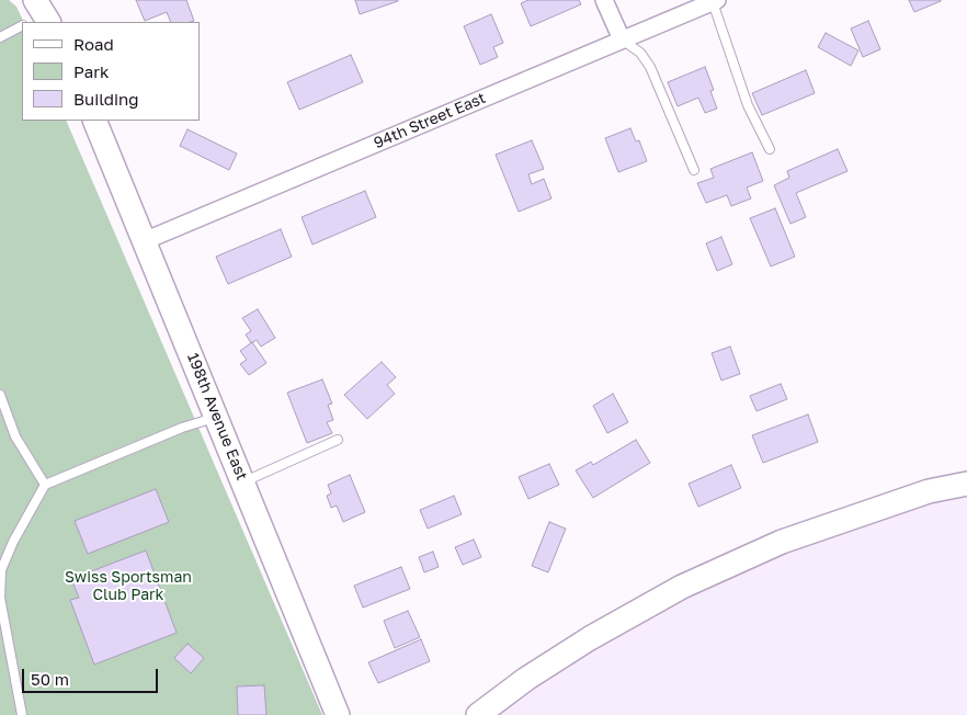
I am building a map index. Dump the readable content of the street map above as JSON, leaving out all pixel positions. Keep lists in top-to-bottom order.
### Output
{
  "streets": {
    "street": ["94th Street East", "198th Avenue East"]
  },
  "crossings": [
    ["94th Street East", "198th Avenue East"]
  ],
  "parks": ["Swiss Sportsman Club Park"],
  "legend": ["Road", "Park", "Building"],
  "scale_bar": "50 m"
}
